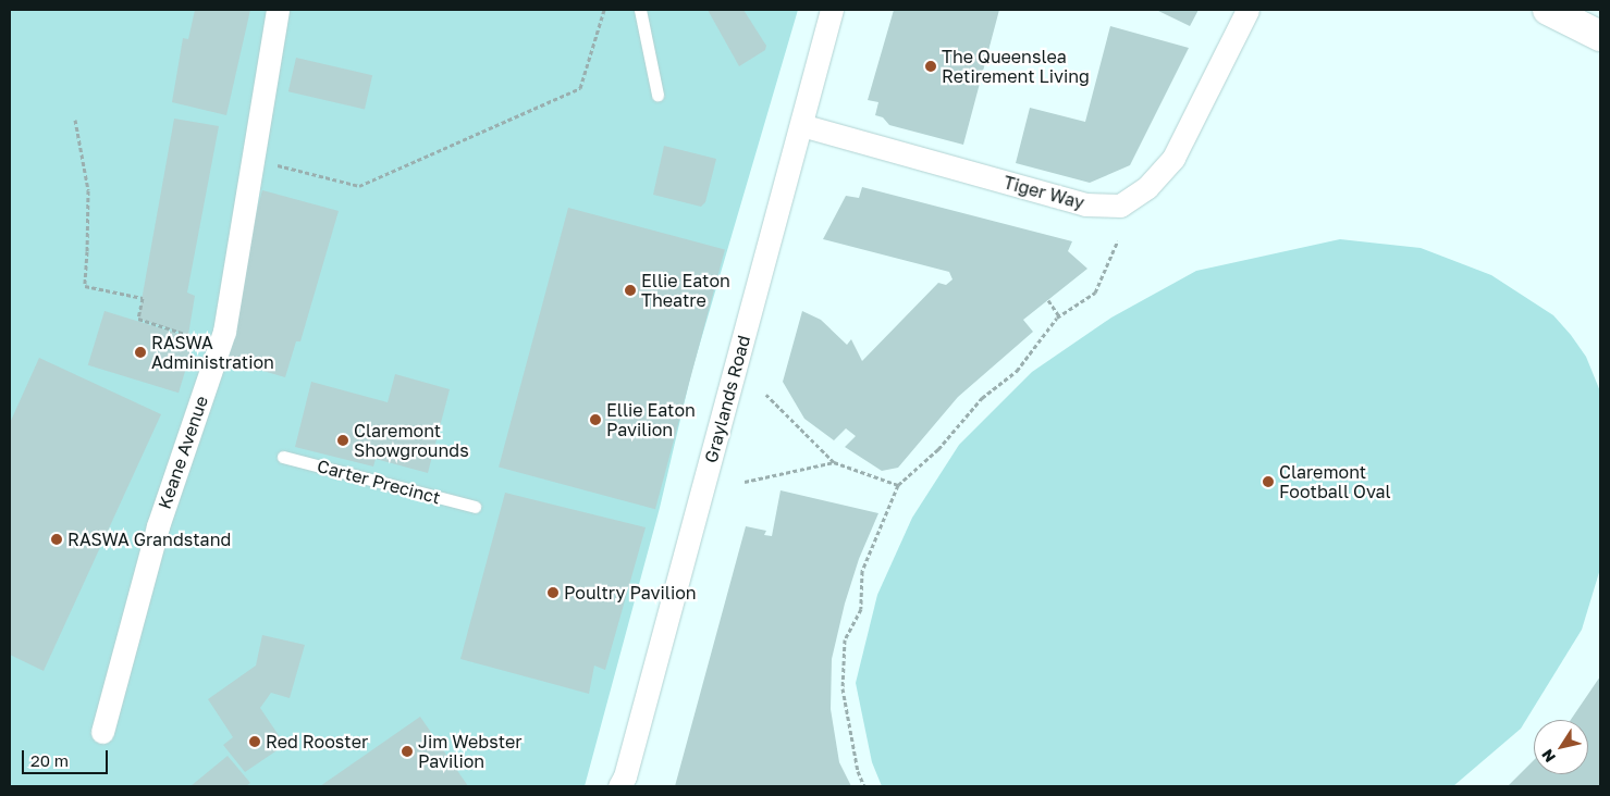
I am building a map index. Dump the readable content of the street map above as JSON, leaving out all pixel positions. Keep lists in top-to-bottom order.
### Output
{
  "streets": {
    "street": ["Tiger Way", "Graylands Road", "Keane Avenue"],
    "lane": ["Carter Precinct"]
  },
  "crossings": [
    ["Tiger Way", "Graylands Road"]
  ],
  "places": [
    "The Queenslea Retirement Living",
    "Ellie Eaton Theatre",
    "RASWA Administration",
    "Ellie Eaton Pavilion",
    "Claremont Showgrounds",
    "Claremont Football Oval",
    "RASWA Grandstand",
    "Poultry Pavilion",
    "Red Rooster",
    "Jim Webster Pavilion"
  ],
  "scale_bar": "20 m",
  "north": "bottom left"
}
